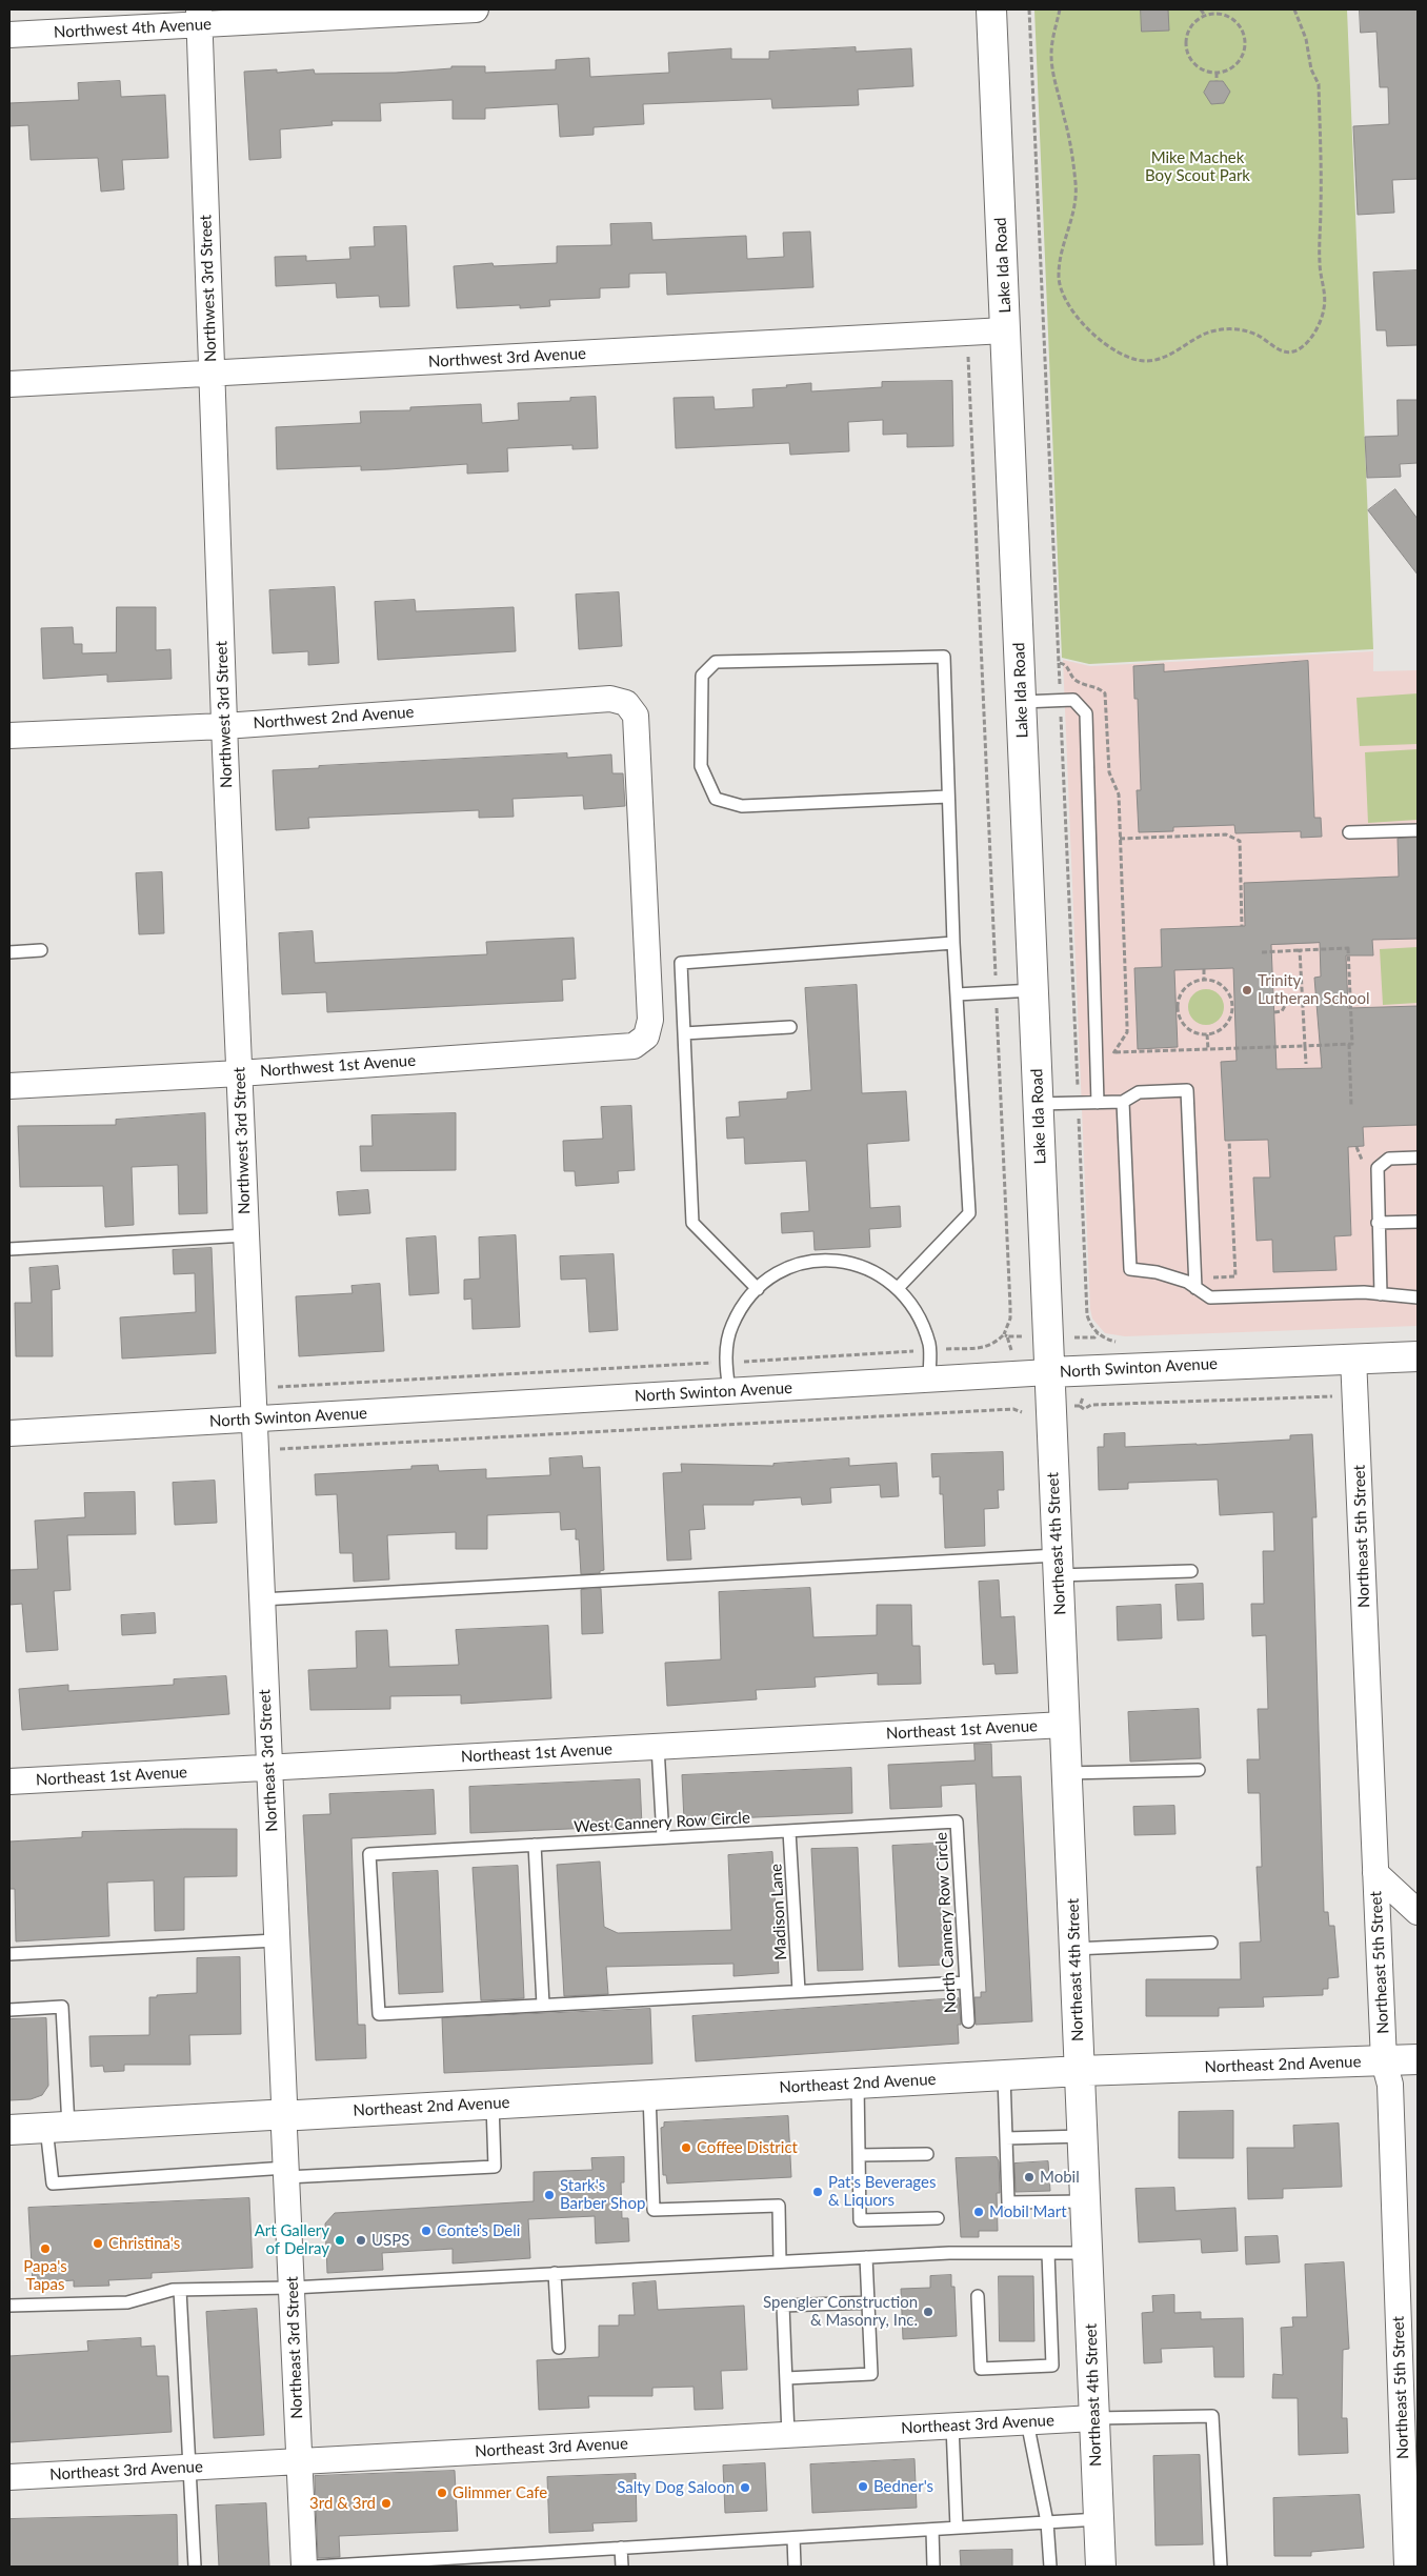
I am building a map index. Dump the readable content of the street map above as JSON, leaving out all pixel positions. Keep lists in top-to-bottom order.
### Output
{
  "streets": {
    "street": [
      "Northwest 4th Avenue",
      "Lake Ida Road",
      "Northwest 3rd Street",
      "Northwest 3rd Avenue",
      "Northwest 2nd Avenue",
      "Northwest 1st Avenue",
      "North Swinton Avenue",
      "Northeast 5th Street",
      "Northeast 4th Street",
      "Northeast 1st Avenue",
      "Northeast 3rd Street",
      "Northeast 2nd Avenue",
      "Northeast 3rd Avenue"
    ],
    "lane": ["West Cannery Row Circle", "Madison Lane", "North Cannery Row Circle"]
  },
  "crossings": [
    ["Northwest 4th Avenue", "Northwest 3rd Street"],
    ["Lake Ida Road", "Northwest 3rd Avenue"],
    ["Lake Ida Road", "North Swinton Avenue"],
    ["Lake Ida Road", "Northeast 4th Street"],
    ["Northwest 3rd Street", "Northwest 3rd Avenue"],
    ["Northwest 3rd Street", "Northwest 2nd Avenue"],
    ["Northwest 3rd Street", "Northwest 1st Avenue"],
    ["Northwest 3rd Street", "North Swinton Avenue"],
    ["Northwest 3rd Street", "Northeast 3rd Street"],
    ["Northwest 2nd Avenue", "Northwest 1st Avenue"],
    ["North Swinton Avenue", "Northeast 5th Street"],
    ["North Swinton Avenue", "Northeast 4th Street"],
    ["North Swinton Avenue", "Northeast 3rd Street"],
    ["Northeast 5th Street", "Northeast 2nd Avenue"],
    ["Northeast 4th Street", "Northeast 1st Avenue"],
    ["Northeast 4th Street", "Northeast 2nd Avenue"],
    ["Northeast 4th Street", "Northeast 3rd Avenue"],
    ["Northeast 1st Avenue", "Northeast 3rd Street"],
    ["Northeast 3rd Street", "Northeast 2nd Avenue"],
    ["Northeast 3rd Street", "Northeast 3rd Avenue"],
    ["West Cannery Row Circle", "Madison Lane"],
    ["West Cannery Row Circle", "North Cannery Row Circle"]
  ],
  "parks": ["Mike Machek Boy Scout Park"],
  "places": [
    "Trinity Lutheran School",
    "Coffee District",
    "Mobil",
    "Pat's Beverages & Liquors",
    "Stark's Barber Shop",
    "Mobil Mart",
    "Conte's Deli",
    "Art Gallery of Delray",
    "USPS",
    "Christina's",
    "Papa's Tapas",
    "Spengler Construction & Masonry, Inc.",
    "Bedner's",
    "Salty Dog Saloon",
    "Glimmer Cafe",
    "3rd & 3rd"
  ]
}
